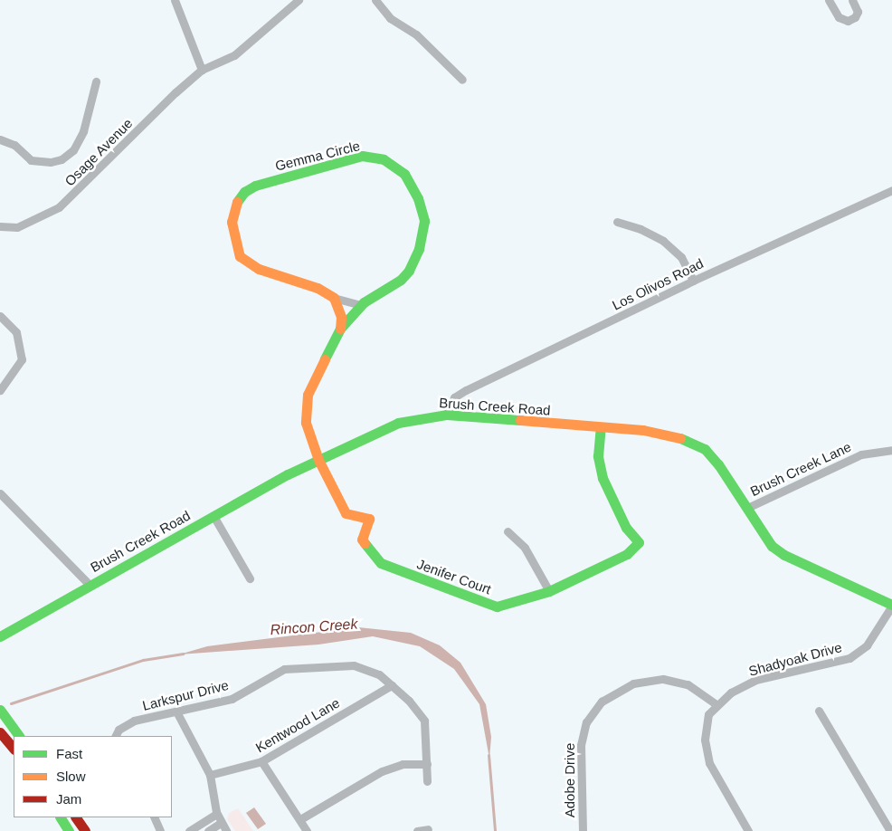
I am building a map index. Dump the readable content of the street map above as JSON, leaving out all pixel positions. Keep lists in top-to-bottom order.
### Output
{
  "streets": {
    "street": [
      "Osage Avenue",
      "Gemma Circle",
      "Los Olivos Road",
      "Brush Creek Road",
      "Brush Creek Lane",
      "Jenifer Court",
      "Shadyoak Drive",
      "Larkspur Drive",
      "Kentwood Lane",
      "Adobe Drive"
    ]
  },
  "crossings": [
    ["Gemma Circle", "Brush Creek Road"],
    ["Gemma Circle", "Jenifer Court"],
    ["Los Olivos Road", "Brush Creek Road"],
    ["Brush Creek Road", "Brush Creek Lane"],
    ["Brush Creek Road", "Jenifer Court"],
    ["Brush Creek Road", "Shadyoak Drive"],
    ["Shadyoak Drive", "Adobe Drive"],
    ["Larkspur Drive", "Kentwood Lane"]
  ],
  "water": ["Rincon Creek"],
  "legend": ["Fast", "Slow", "Jam"]
}
